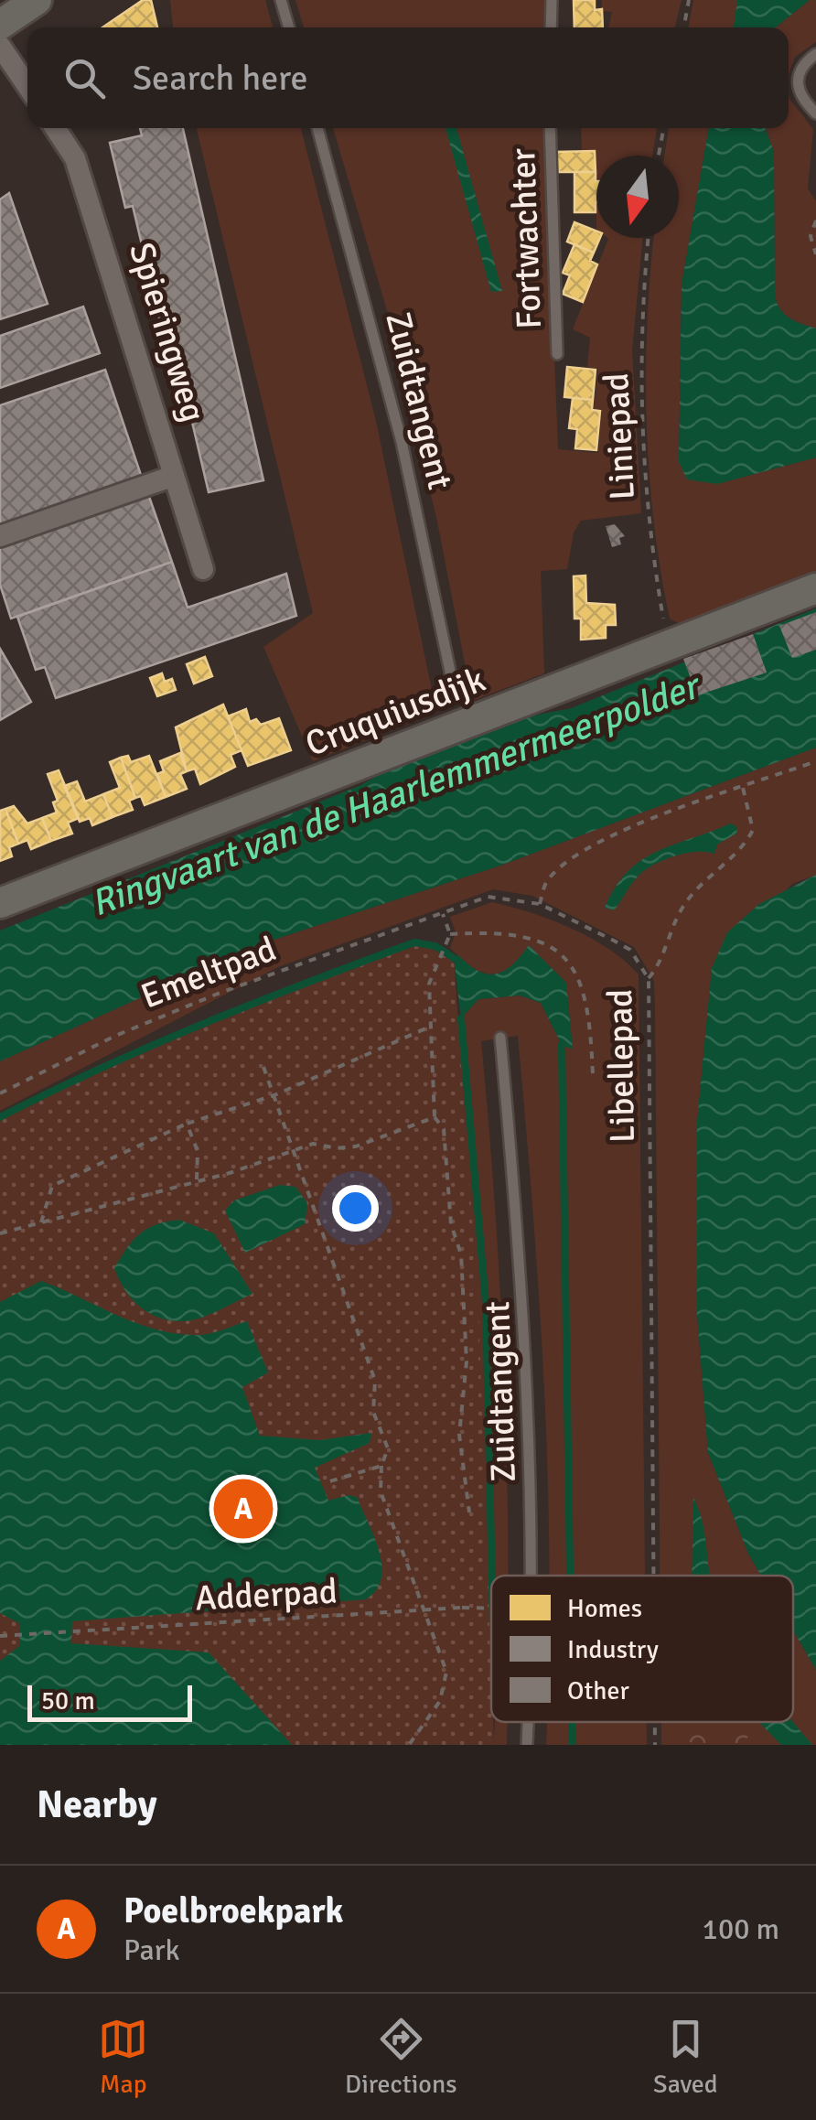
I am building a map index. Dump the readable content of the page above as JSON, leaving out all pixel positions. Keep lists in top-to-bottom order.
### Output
{
  "streets": {
    "street": ["Spieringweg", "Cruquiusdijk"],
    "lane": ["Fortwachter", "Zuidtangent"],
    "path": [
      "Liniepad",
      "Emeltpad",
      "Libellepad",
      "Adderpad"
    ]
  },
  "crossings": [
    ["Liniepad", "Cruquiusdijk"],
    ["Emeltpad", "Libellepad"]
  ],
  "water": ["Ringvaart van de Haarlemmermeerpolder"],
  "legend": ["Homes", "Industry", "Other"],
  "scale_bar": "50 m",
  "north": "bottom",
  "page": {
    "search": "Search here",
    "pins": "A",
    "scale": "50 m",
    "heading": "Nearby",
    "list": [
      {
        "mark": "A",
        "name": "Poelbroekpark",
        "note": "Park",
        "value": "100 m"
      }
    ],
    "nav": ["Map", "Directions", "Saved"]
  }
}
